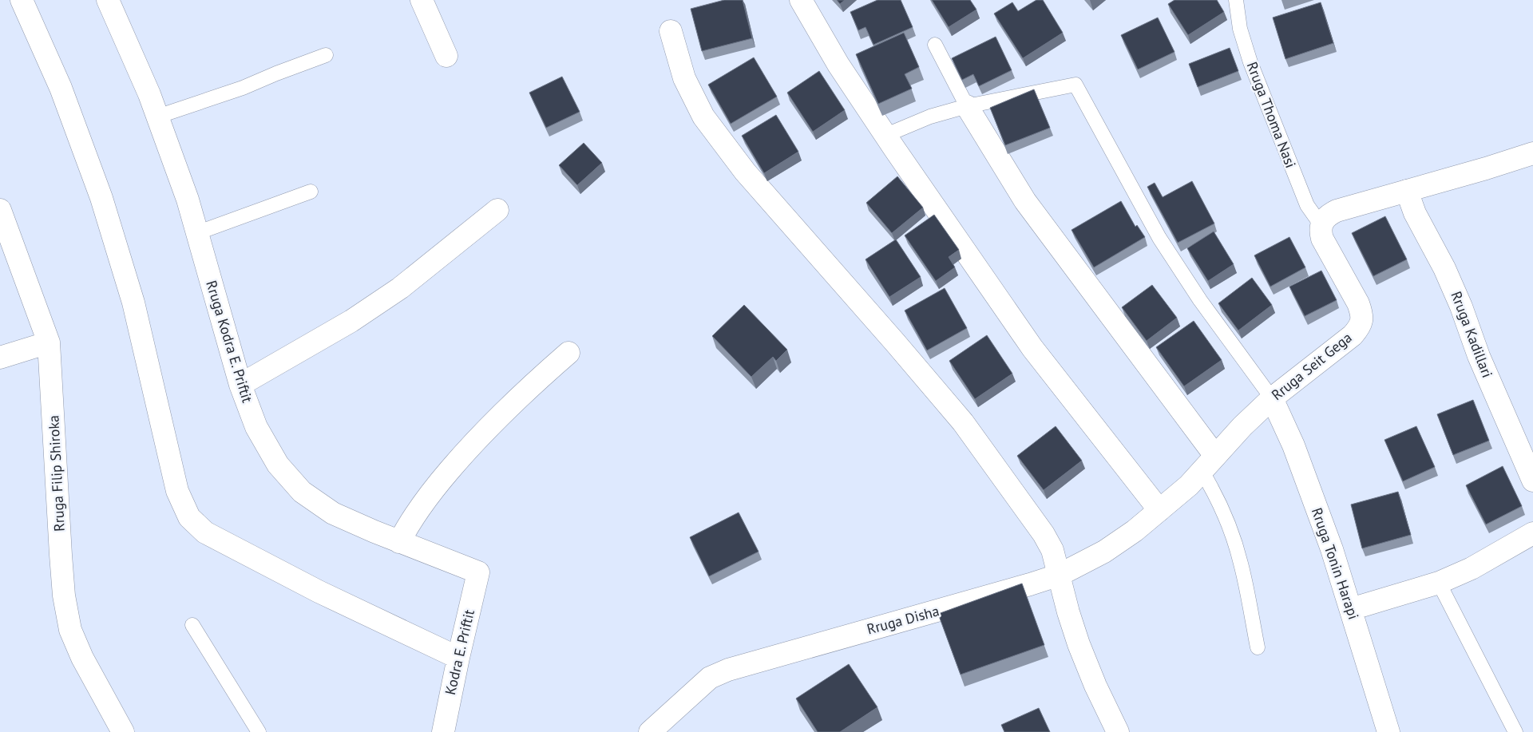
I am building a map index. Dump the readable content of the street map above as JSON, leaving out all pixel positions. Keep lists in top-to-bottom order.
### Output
{
  "streets": {
    "street": [
      "Rruga Kadillari",
      "Rruga Kodra E. Priftit",
      "Rruga Seit Gega",
      "Rruga Filip Shiroka",
      "Rruga Tonin Harapi",
      "Rruga Disha",
      "Kodra E. Priftit"
    ],
    "lane": ["Rruga Thoma Nasi"]
  },
  "crossings": [
    ["Rruga Thoma Nasi", "Rruga Seit Gega"],
    ["Rruga Kodra E. Priftit", "Kodra E. Priftit"],
    ["Rruga Seit Gega", "Rruga Tonin Harapi"],
    ["Rruga Seit Gega", "Rruga Disha"]
  ]
}
